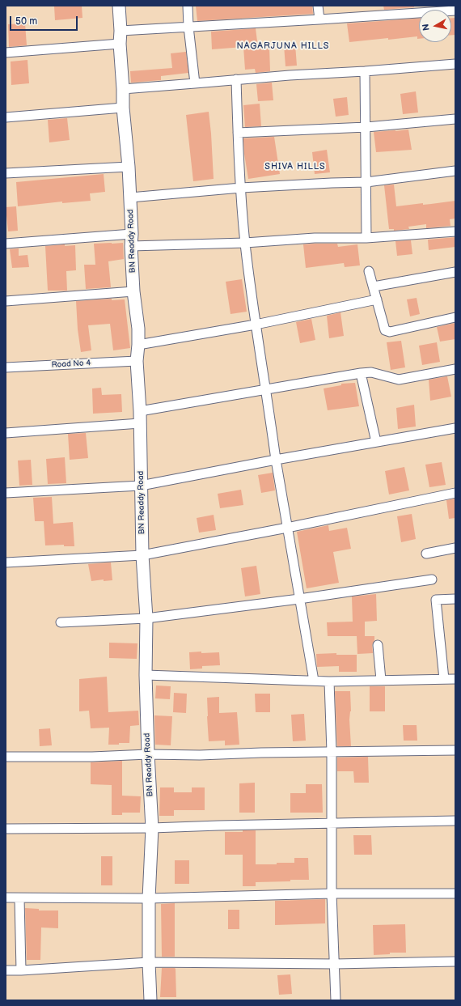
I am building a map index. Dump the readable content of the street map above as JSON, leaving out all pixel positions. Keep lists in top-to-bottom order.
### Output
{
  "streets": {
    "street": ["BN Readdy Road", "Road No 4"]
  },
  "crossings": [
    ["BN Readdy Road", "Road No 4"]
  ],
  "districts": ["NAGARJUNA HILLS", "SHIVA HILLS"],
  "scale_bar": "50 m",
  "north": "left"
}
